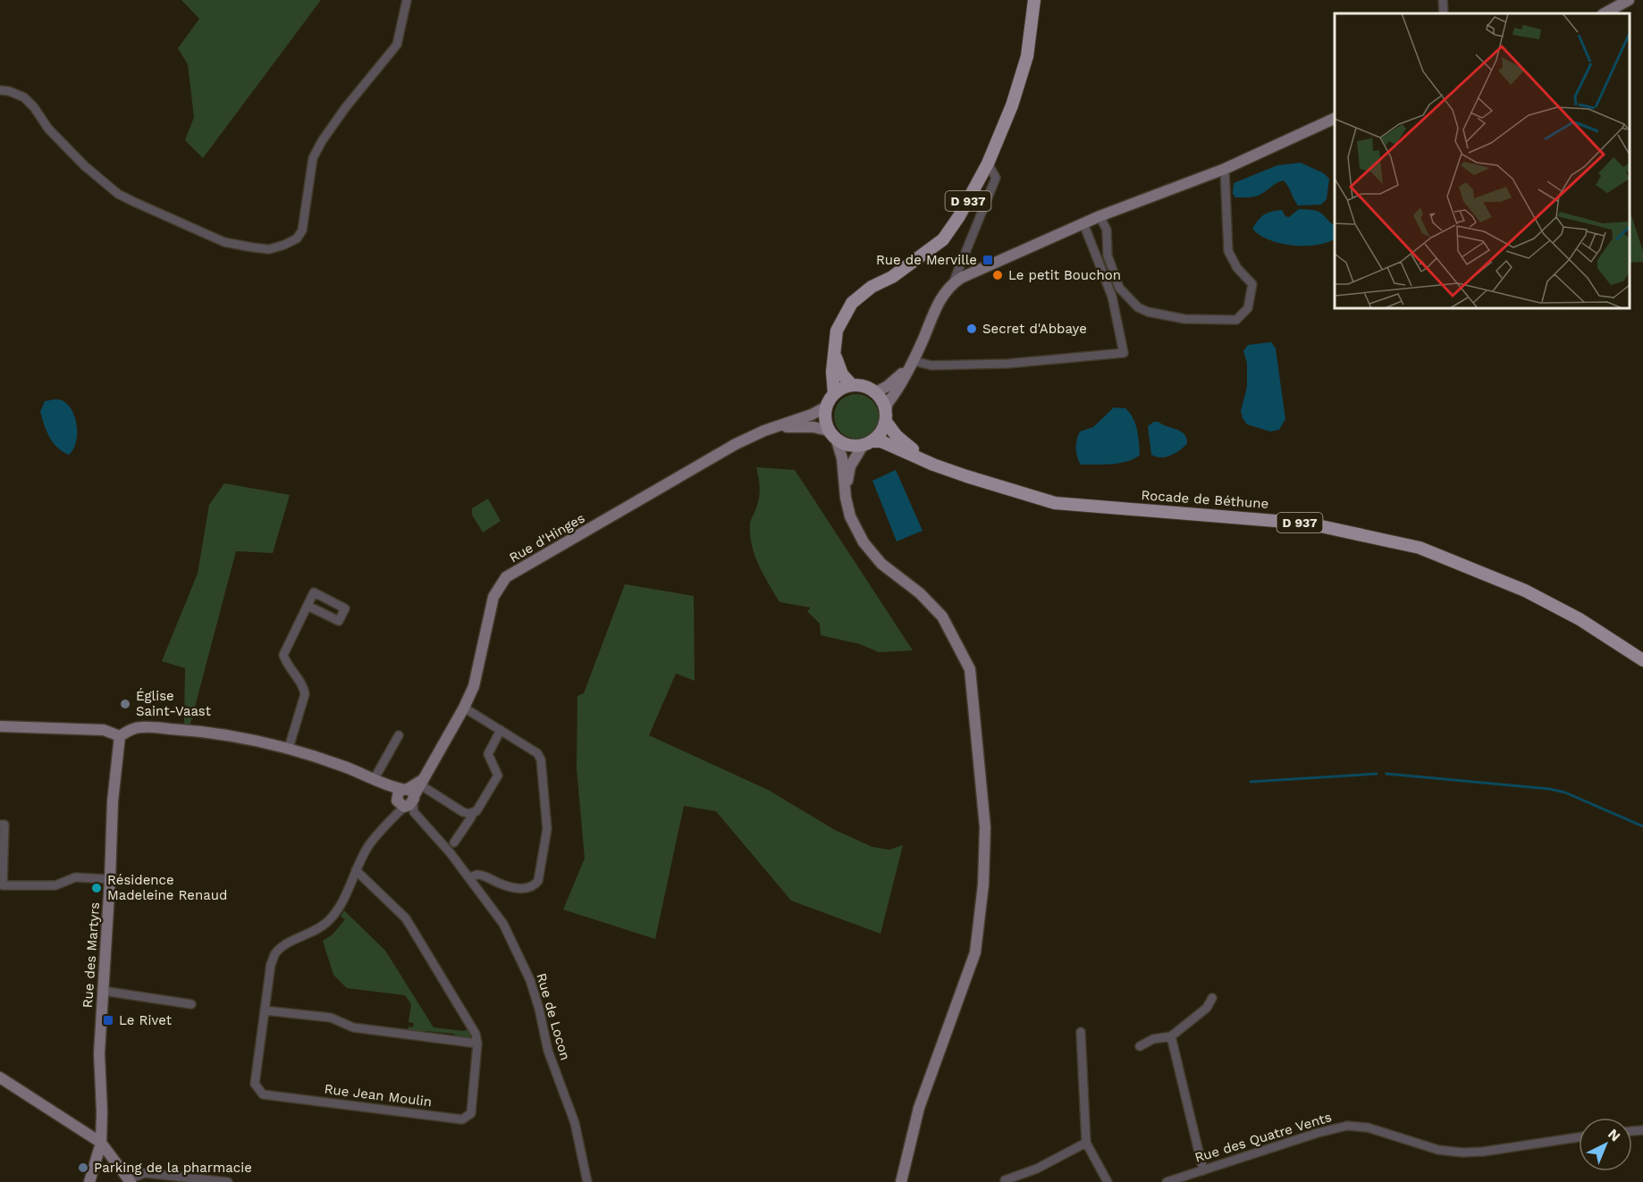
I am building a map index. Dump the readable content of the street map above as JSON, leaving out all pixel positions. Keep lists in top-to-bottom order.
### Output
{
  "streets": {
    "main road": ["D 937", "Rocade de Béthune"],
    "street": [
      "Rue d'Hinges",
      "Rue des Martyrs",
      "Rue de Locon",
      "Rue Jean Moulin",
      "Rue des Quatre Vents"
    ]
  },
  "crossings": [
    ["D 937", "Rocade de Béthune"],
    ["D 937", "Rue d'Hinges"],
    ["Rocade de Béthune", "Rue d'Hinges"],
    ["Rue de Locon", "Rue Jean Moulin"]
  ],
  "places": {
    "transit": ["Rue de Merville", "Le Rivet"],
    "other": [
      "Le petit Bouchon",
      "Secret d'Abbaye",
      "Église Saint-Vaast",
      "Résidence Madeleine Renaud",
      "Parking de la pharmacie"
    ]
  },
  "north": "top right"
}
